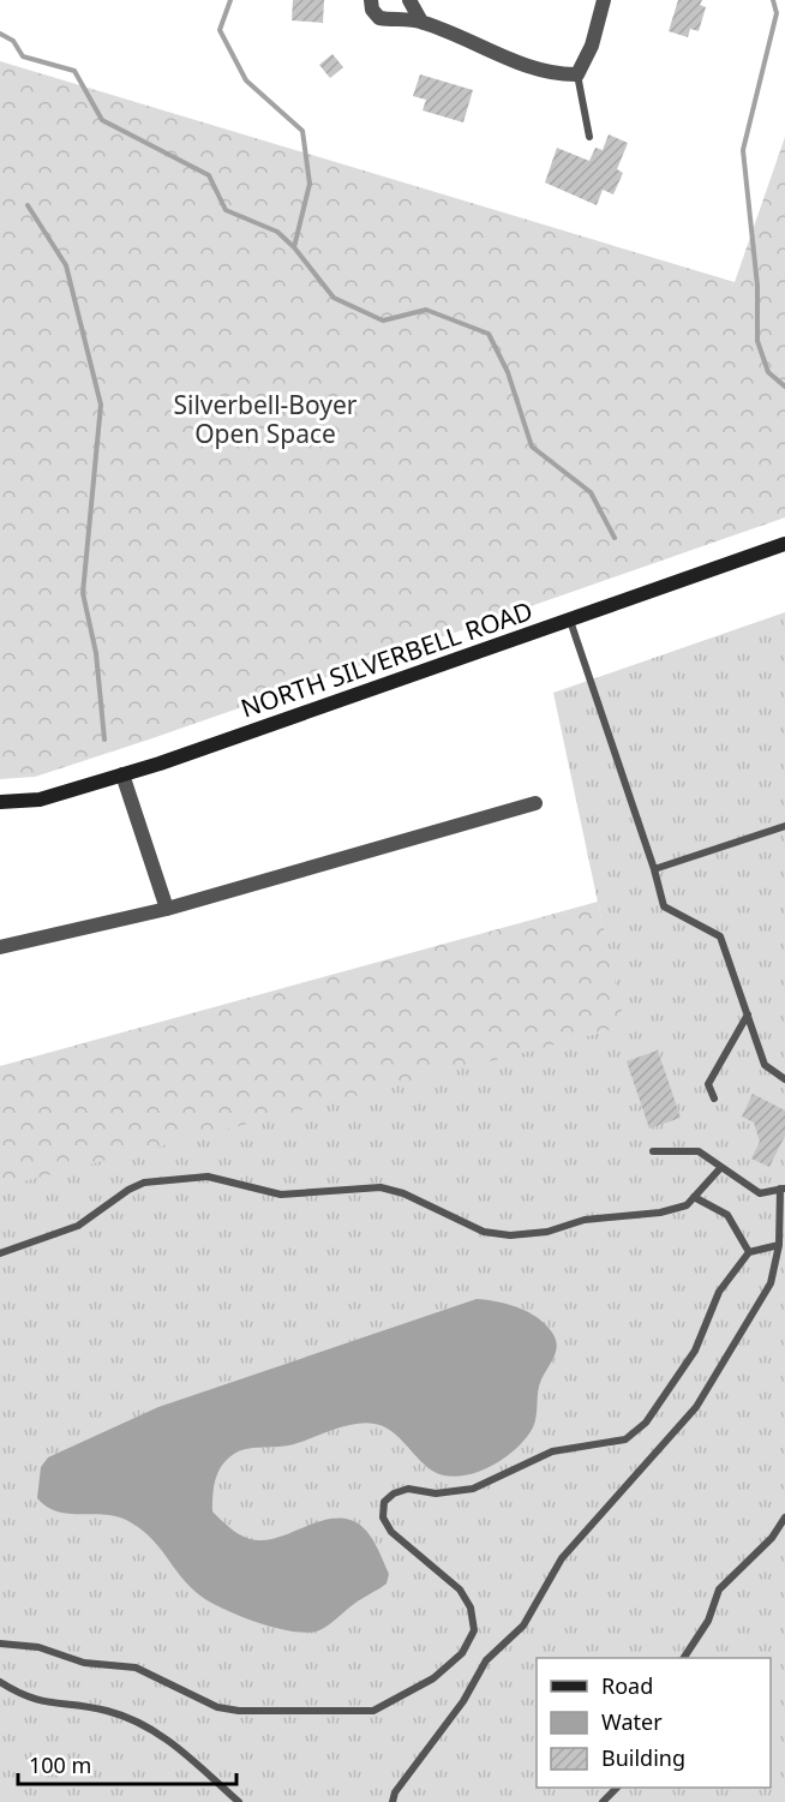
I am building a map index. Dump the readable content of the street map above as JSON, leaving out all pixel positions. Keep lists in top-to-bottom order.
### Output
{
  "streets": {
    "main road": ["NORTH SILVERBELL ROAD"]
  },
  "parks": ["Silverbell-Boyer Open Space"],
  "legend": ["Road", "Water", "Building"],
  "scale_bar": "100 m"
}
